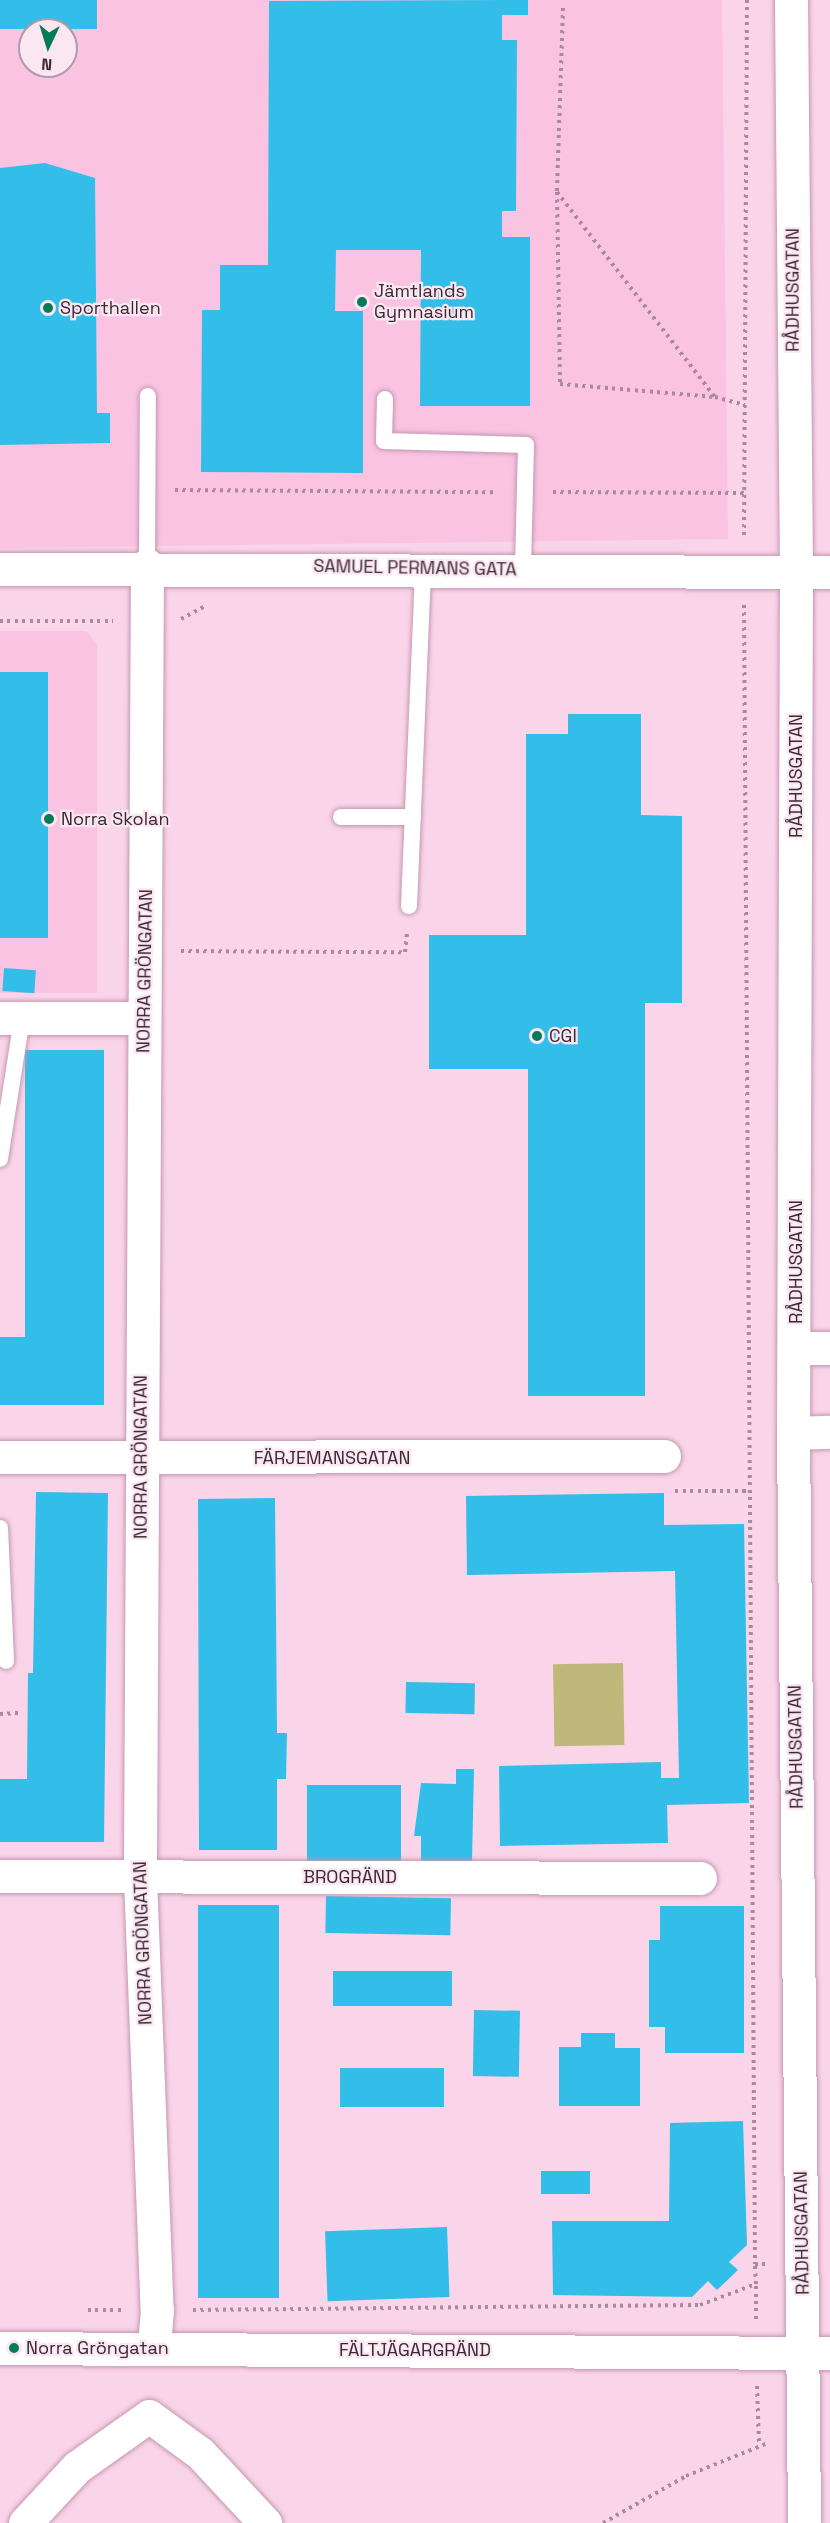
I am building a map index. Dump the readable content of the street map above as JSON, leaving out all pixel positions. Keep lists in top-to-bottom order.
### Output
{
  "streets": {
    "street": [
      "RÅDHUSGATAN",
      "SAMUEL PERMANS GATA",
      "NORRA GRÖNGATAN",
      "FÄRJEMANSGATAN",
      "BROGRÄND",
      "FÄLTJÄGARGRÄND"
    ]
  },
  "crossings": [
    ["RÅDHUSGATAN", "SAMUEL PERMANS GATA"],
    ["RÅDHUSGATAN", "FÄLTJÄGARGRÄND"],
    ["SAMUEL PERMANS GATA", "NORRA GRÖNGATAN"],
    ["NORRA GRÖNGATAN", "FÄRJEMANSGATAN"],
    ["NORRA GRÖNGATAN", "BROGRÄND"],
    ["NORRA GRÖNGATAN", "FÄLTJÄGARGRÄND"]
  ],
  "places": [
    "Jämtlands Gymnasium",
    "Sporthallen",
    "Norra Skolan",
    "CGI",
    "Norra Gröngatan"
  ],
  "north": "bottom"
}
